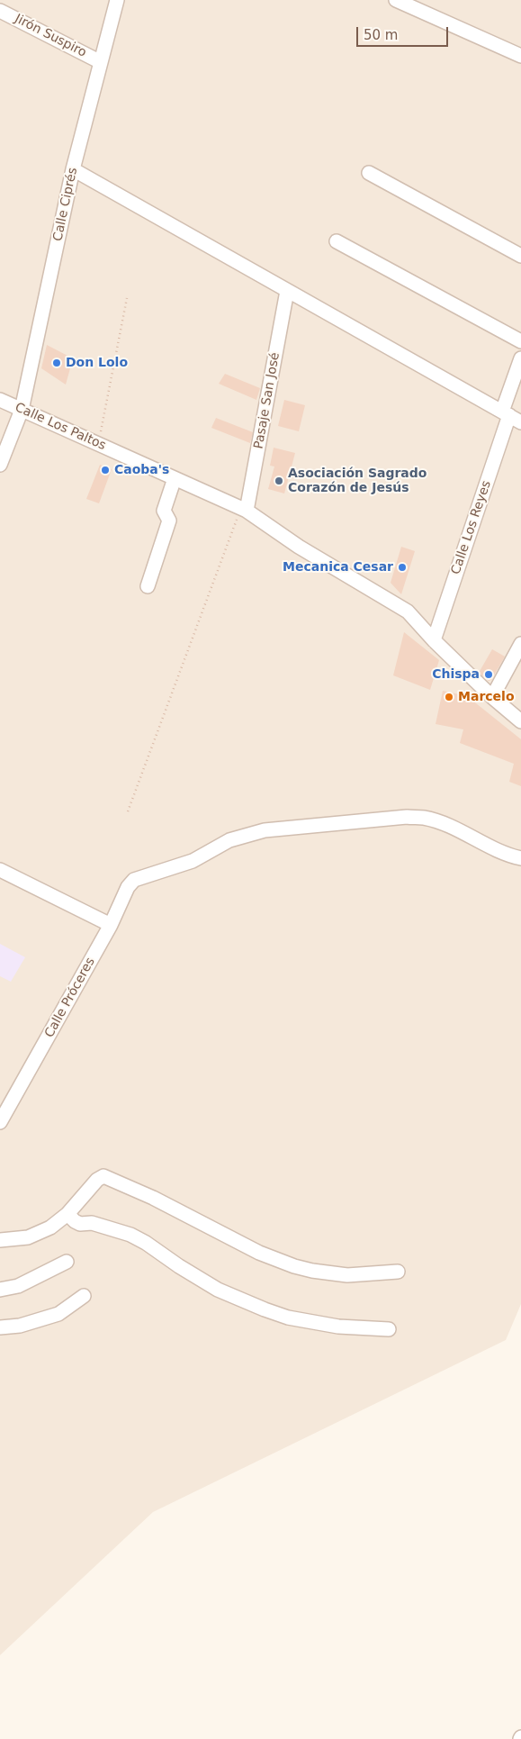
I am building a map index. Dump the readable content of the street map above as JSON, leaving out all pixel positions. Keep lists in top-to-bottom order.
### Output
{
  "streets": {
    "street": [
      "Jirón Suspiro",
      "Calle Ciprés",
      "Pasaje San José",
      "Calle Los Paltos",
      "Calle Los Reyes",
      "Calle Próceres"
    ]
  },
  "crossings": [
    ["Jirón Suspiro", "Calle Ciprés"],
    ["Calle Ciprés", "Calle Los Paltos"],
    ["Pasaje San José", "Calle Los Paltos"],
    ["Calle Los Paltos", "Calle Los Reyes"]
  ],
  "places": [
    "Don Lolo",
    "Caoba's",
    "Asociación Sagrado Corazón de Jesús",
    "Mecanica Cesar",
    "Chispa",
    "Marcelo"
  ],
  "scale_bar": "50 m"
}
